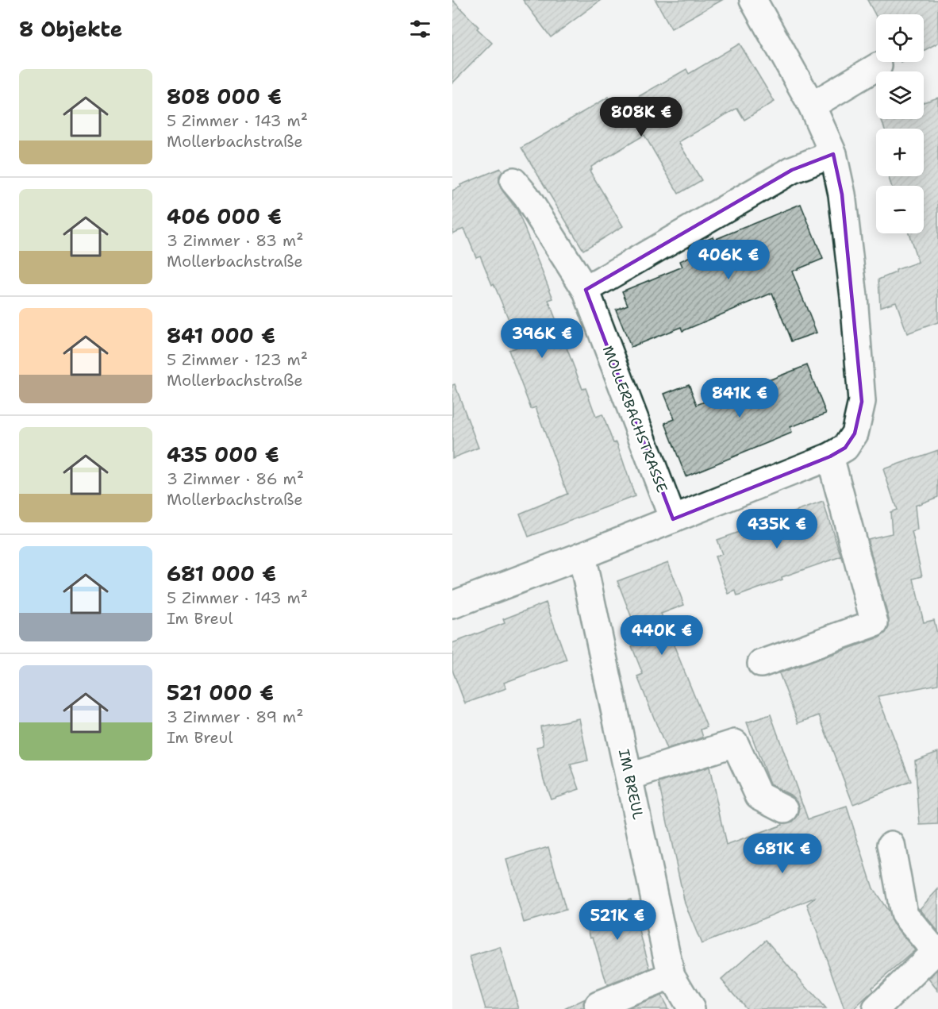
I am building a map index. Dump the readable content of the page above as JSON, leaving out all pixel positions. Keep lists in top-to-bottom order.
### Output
{
  "streets": {
    "street": ["MOLLERBACHSTRASSE", "IM BREUL"]
  },
  "page": {
    "heading": "8 Objekte",
    "map_buttons": ["+", "−"],
    "list": [
      {
        "name": "808 000 €",
        "note": "5 Zimmer · 143 m² · Mollerbachstraße"
      },
      {
        "name": "406 000 €",
        "note": "3 Zimmer · 83 m² · Mollerbachstraße"
      },
      {
        "name": "841 000 €",
        "note": "5 Zimmer · 123 m² · Mollerbachstraße"
      },
      {
        "name": "435 000 €",
        "note": "3 Zimmer · 86 m² · Mollerbachstraße"
      },
      {
        "name": "681 000 €",
        "note": "5 Zimmer · 143 m² · Im Breul"
      },
      {
        "name": "521 000 €",
        "note": "3 Zimmer · 89 m² · Im Breul"
      }
    ],
    "price": [
      "808K €",
      "406K €",
      "396K €",
      "841K €",
      "435K €",
      "440K €",
      "681K €",
      "521K €"
    ]
  }
}
